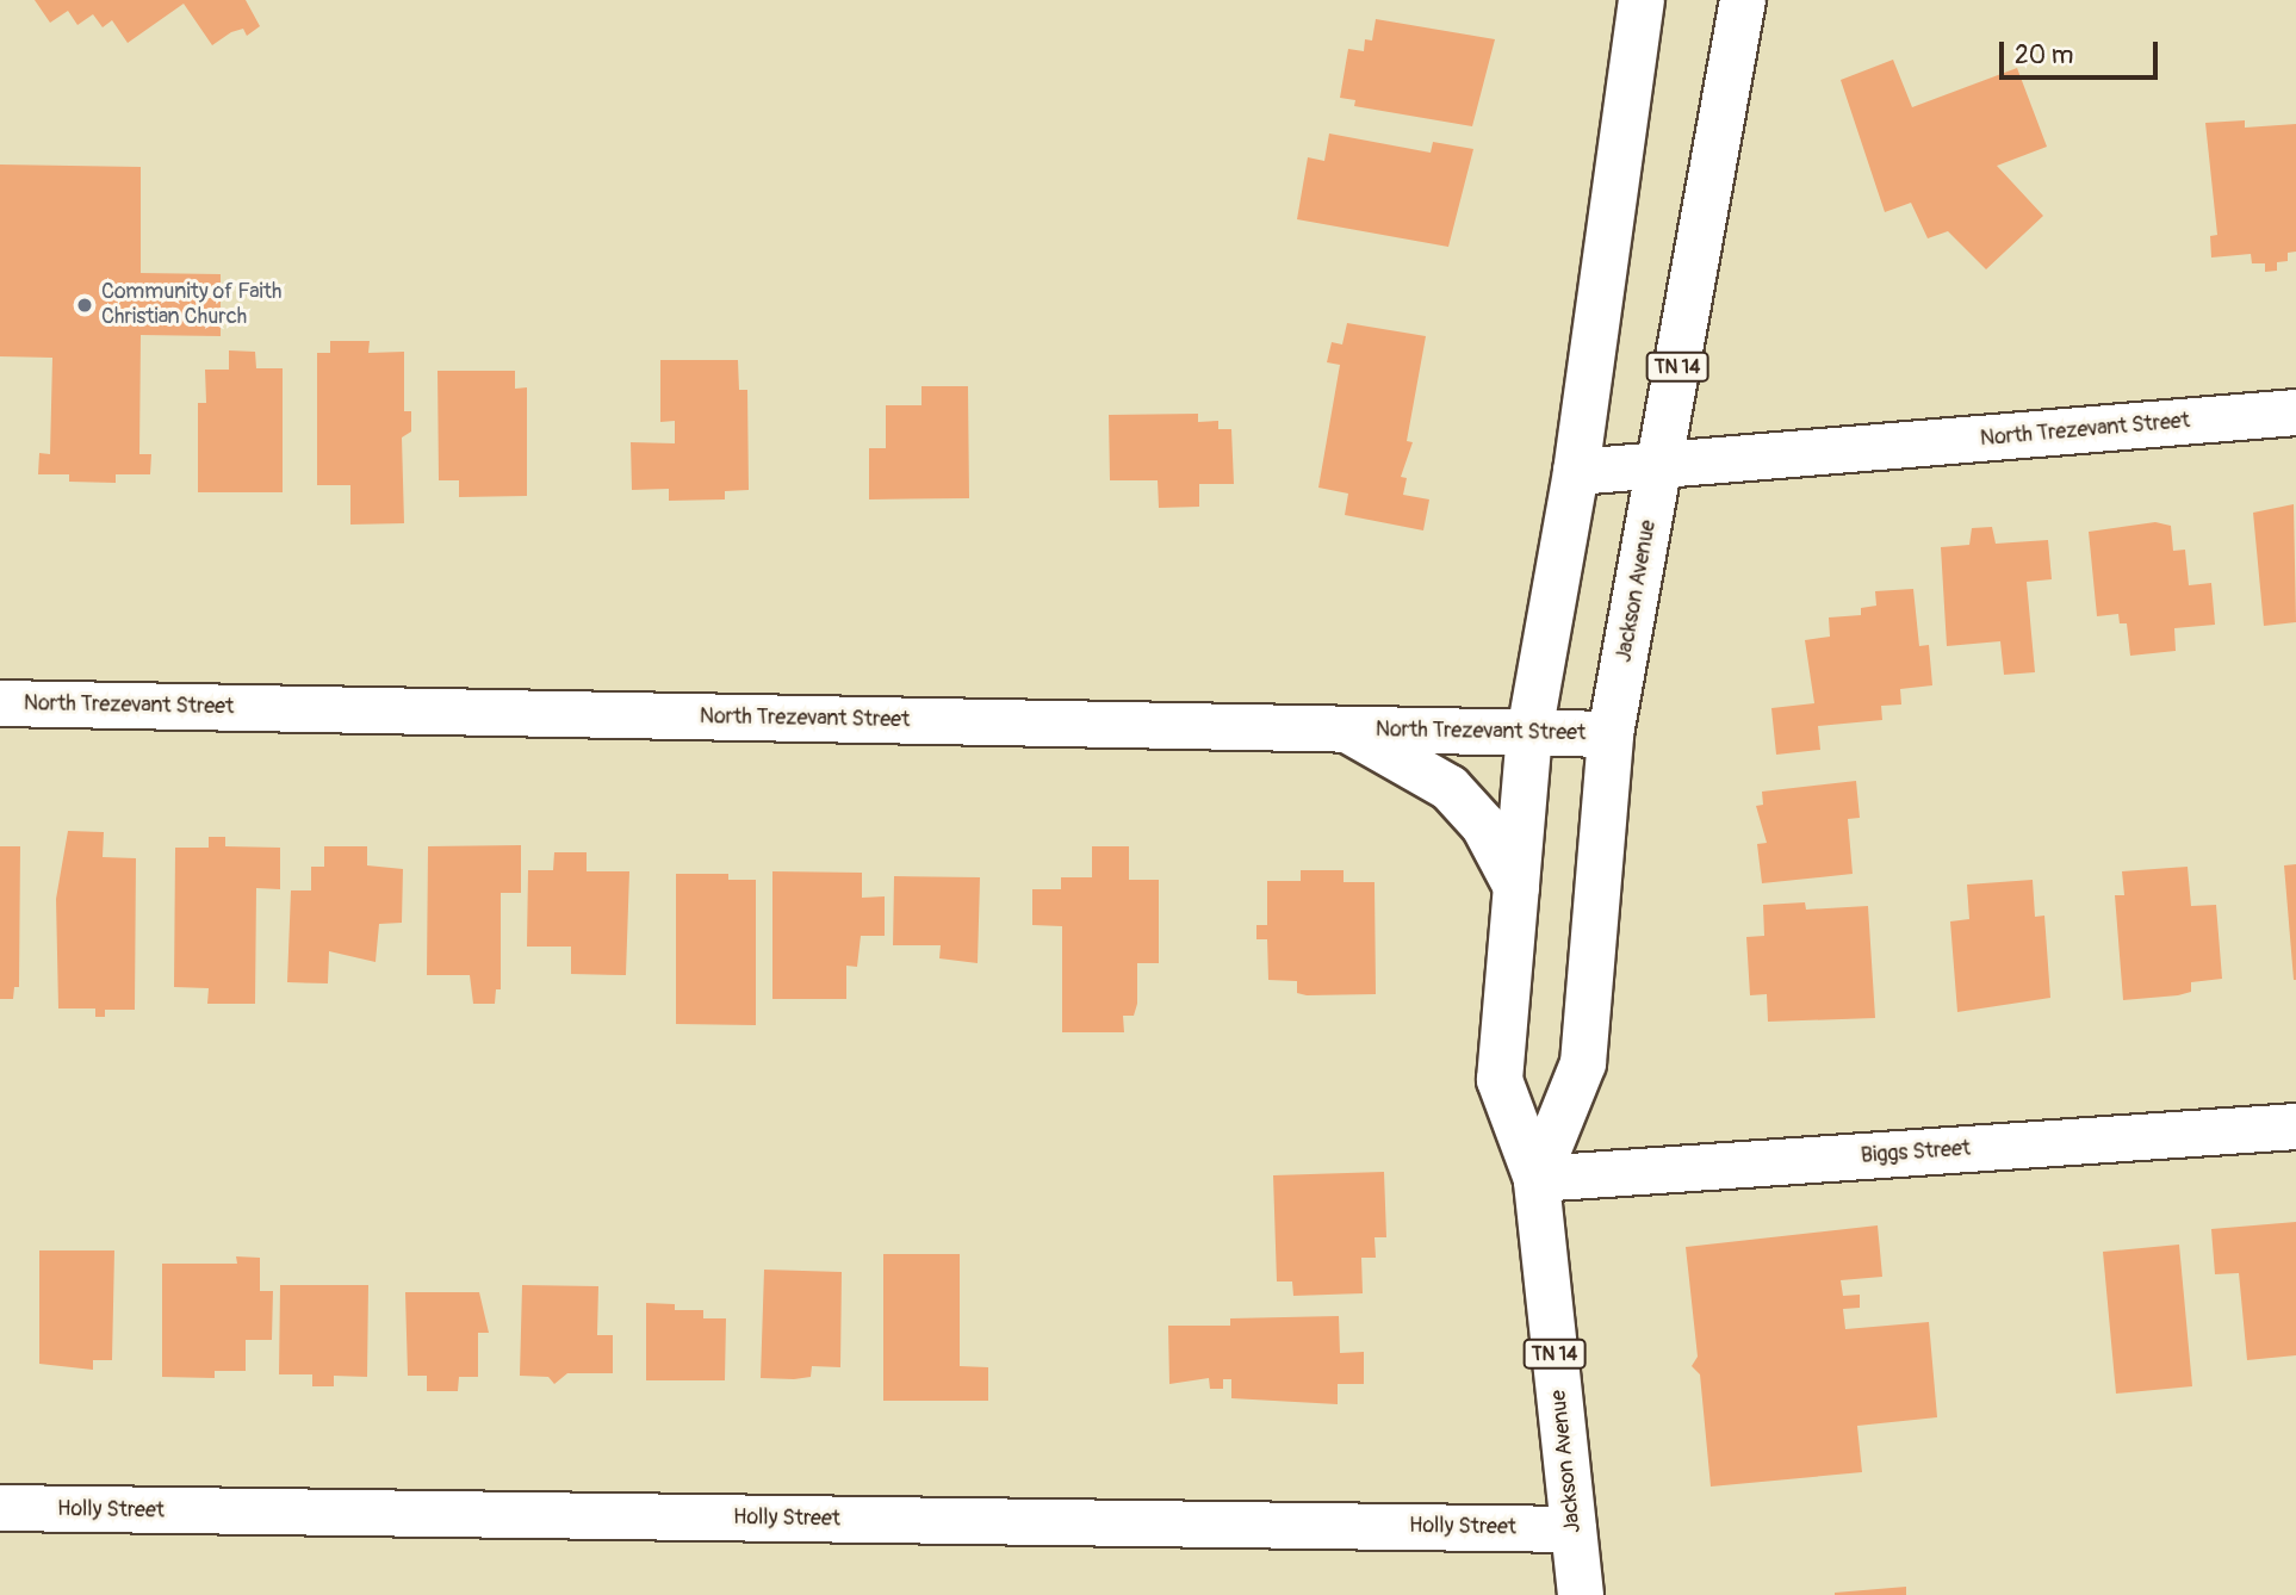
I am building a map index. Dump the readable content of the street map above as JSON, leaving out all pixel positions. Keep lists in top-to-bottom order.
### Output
{
  "streets": {
    "main road": [
      "TN 14",
      "North Trezevant Street",
      "Jackson Avenue",
      "Biggs Street",
      "Holly Street"
    ]
  },
  "crossings": [
    ["North Trezevant Street", "Jackson Avenue"],
    ["Jackson Avenue", "Biggs Street"],
    ["Jackson Avenue", "Holly Street"]
  ],
  "places": ["Community of Faith Christian Church"],
  "scale_bar": "20 m"
}
